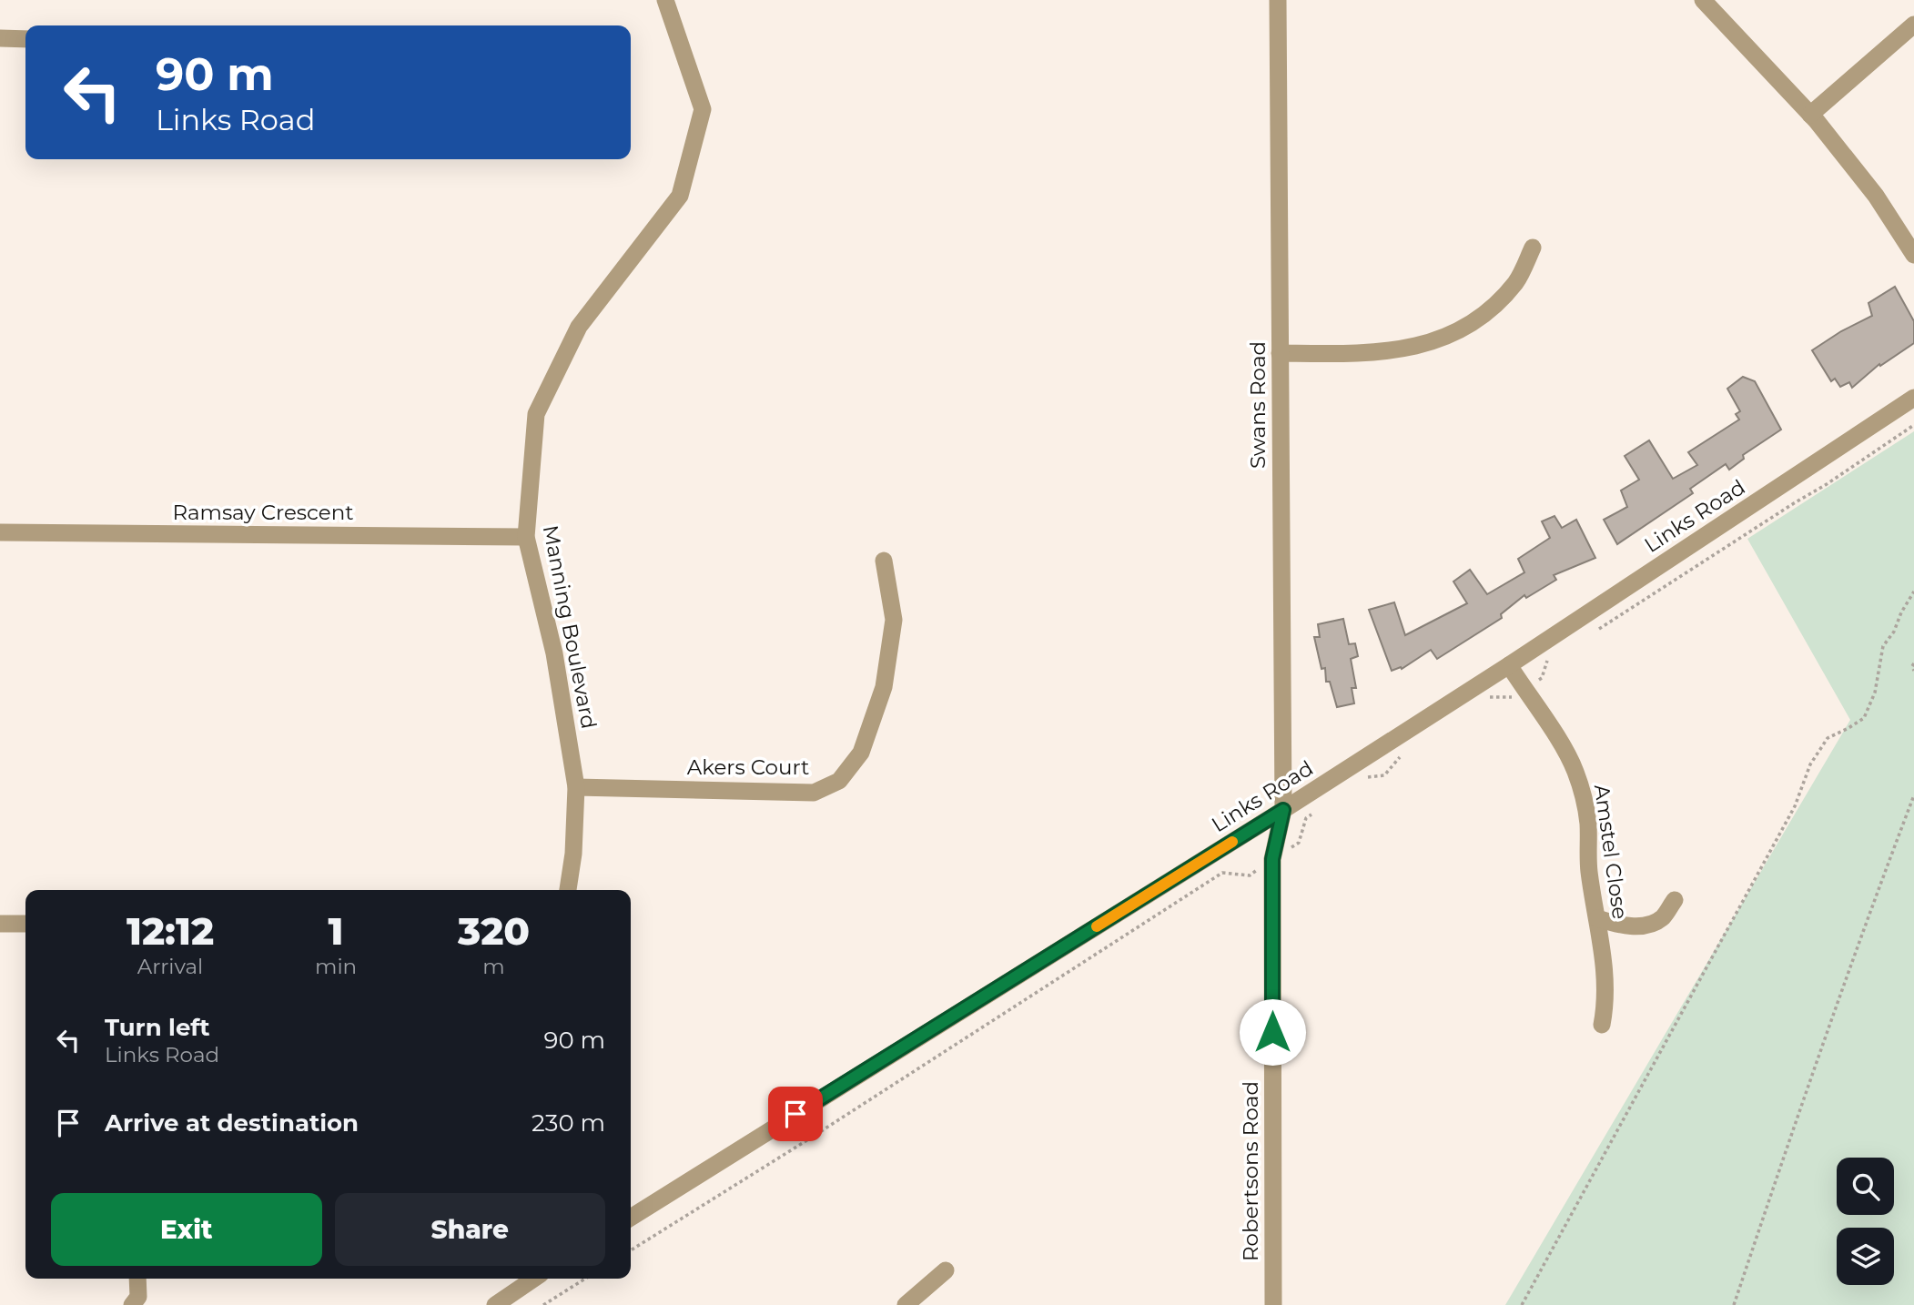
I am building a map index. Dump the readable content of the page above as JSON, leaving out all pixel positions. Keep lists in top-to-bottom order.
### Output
{
  "streets": {
    "street": [
      "Swans Road",
      "Ramsay Crescent",
      "Links Road",
      "Manning Boulevard",
      "Akers Court",
      "Amstel Close",
      "Robertsons Road"
    ]
  },
  "crossings": [
    ["Swans Road", "Links Road"],
    ["Swans Road", "Robertsons Road"],
    ["Ramsay Crescent", "Manning Boulevard"],
    ["Links Road", "Amstel Close"],
    ["Links Road", "Robertsons Road"],
    ["Manning Boulevard", "Akers Court"]
  ],
  "page": {
    "turn": ["90 m", "Links Road"],
    "eta": [
      "12:12",
      "Arrival",
      "1",
      "min",
      "320",
      "m"
    ],
    "list": [
      {
        "name": "Turn left",
        "note": "Links Road",
        "value": "90 m"
      },
      {
        "name": "Arrive at destination",
        "value": "230 m"
      }
    ],
    "buttons": ["Exit", "Share"]
  }
}
